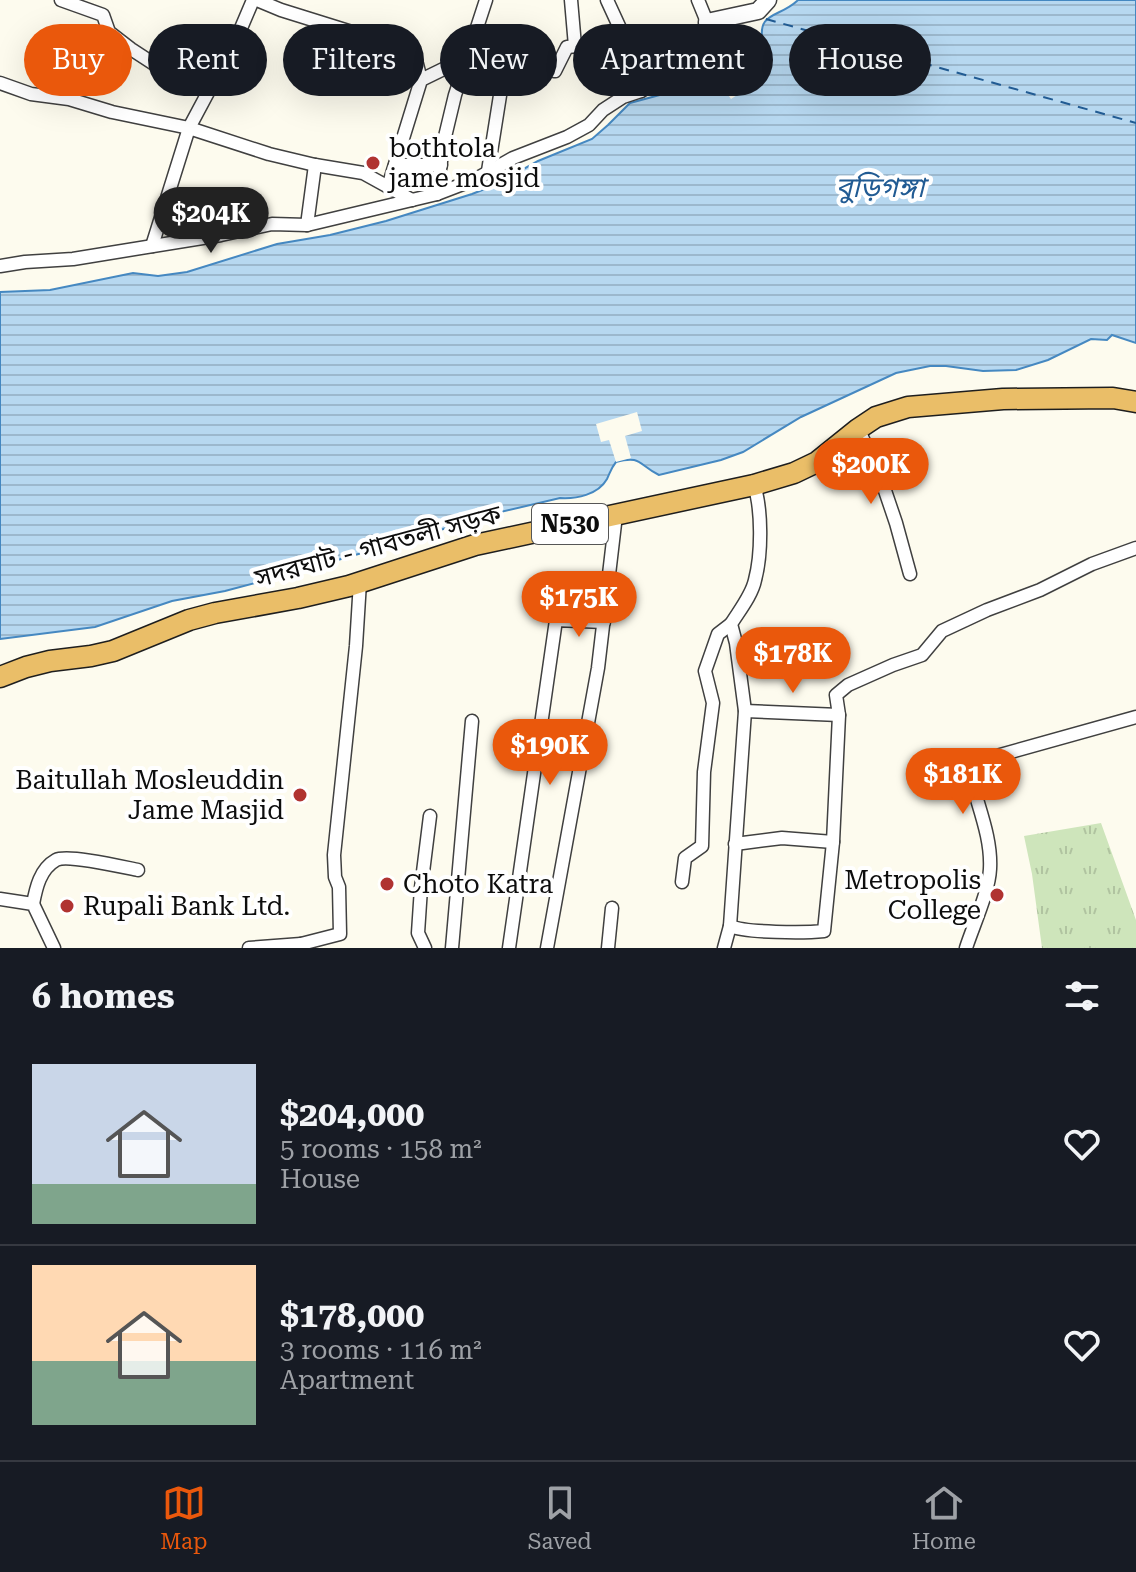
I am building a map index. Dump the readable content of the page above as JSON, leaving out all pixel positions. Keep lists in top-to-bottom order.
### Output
{
  "streets": {
    "highway": ["N530", "সদরঘাট - গাবতলী সড়ক"]
  },
  "water": ["বুড়িগঙ্গা"],
  "places": [
    "bothtola jame mosjid",
    "Baitullah Mosleuddin Jame Masjid",
    "Choto Katra",
    "Metropolis College",
    "Rupali Bank Ltd."
  ],
  "page": {
    "chip": [
      "Buy",
      "Rent",
      "Filters",
      "New",
      "Apartment",
      "House"
    ],
    "price": [
      "$204K",
      "$200K",
      "$175K",
      "$178K",
      "$190K",
      "$181K"
    ],
    "heading": "6 homes",
    "list": [
      {
        "name": "$204,000",
        "note": "5 rooms · 158 m² · House"
      },
      {
        "name": "$178,000",
        "note": "3 rooms · 116 m² · Apartment"
      }
    ],
    "tabs": ["Map", "Saved", "Home"]
  }
}
